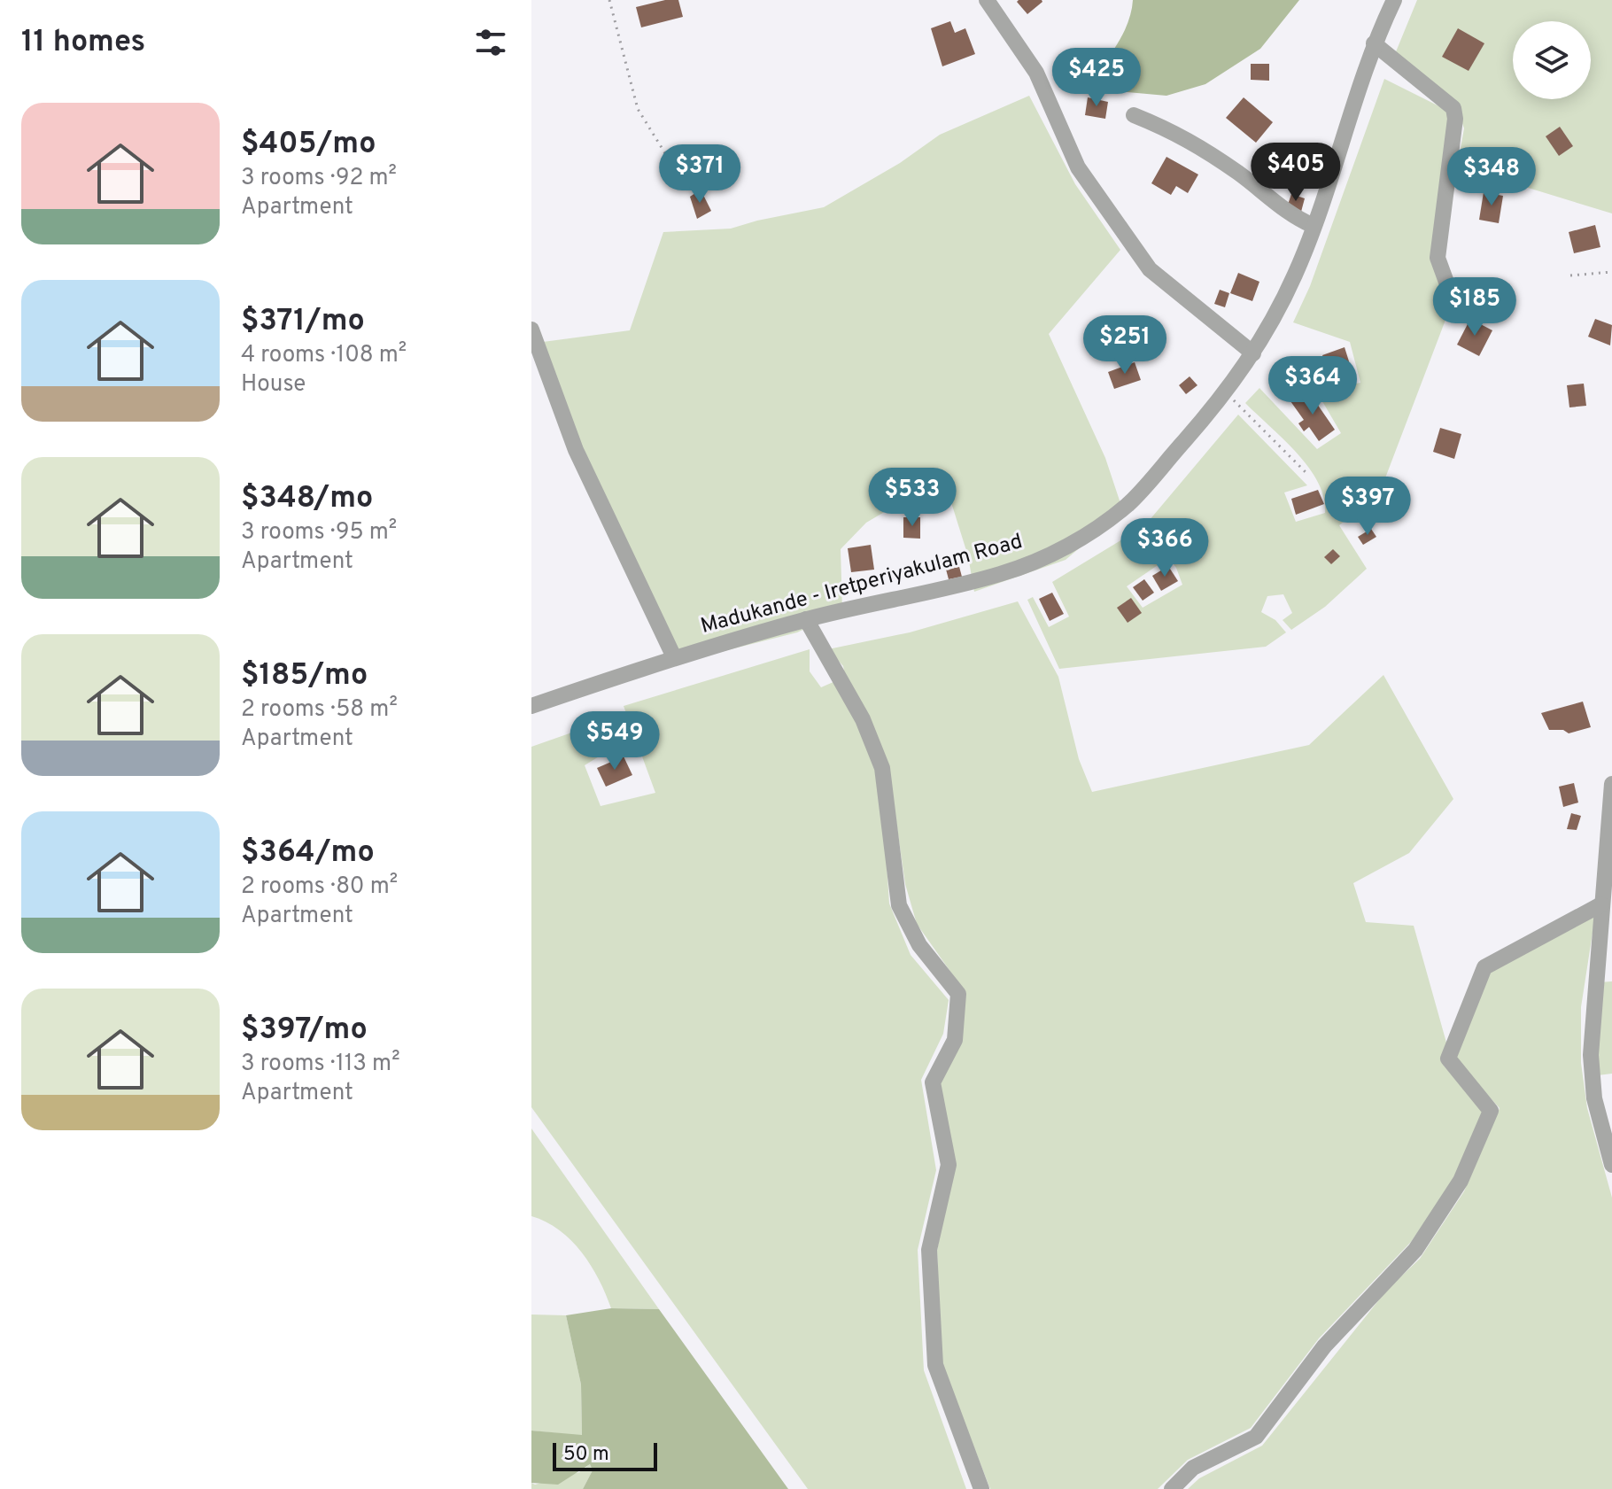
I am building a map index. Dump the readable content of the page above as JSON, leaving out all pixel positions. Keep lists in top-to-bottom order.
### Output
{
  "streets": {
    "street": ["Madukande - Iretperiyakulam Road"]
  },
  "scale_bar": "50 m",
  "page": {
    "heading": "11 homes",
    "price": [
      "$425",
      "$405",
      "$371",
      "$348",
      "$185",
      "$251",
      "$364",
      "$533",
      "$397",
      "$366",
      "$549"
    ],
    "list": [
      {
        "name": "$405/mo",
        "note": "3 rooms · 92 m² · Apartment"
      },
      {
        "name": "$371/mo",
        "note": "4 rooms · 108 m² · House"
      },
      {
        "name": "$348/mo",
        "note": "3 rooms · 95 m² · Apartment"
      },
      {
        "name": "$185/mo",
        "note": "2 rooms · 58 m² · Apartment"
      },
      {
        "name": "$364/mo",
        "note": "2 rooms · 80 m² · Apartment"
      },
      {
        "name": "$397/mo",
        "note": "3 rooms · 113 m² · Apartment"
      }
    ],
    "scale": "50 m"
  }
}
